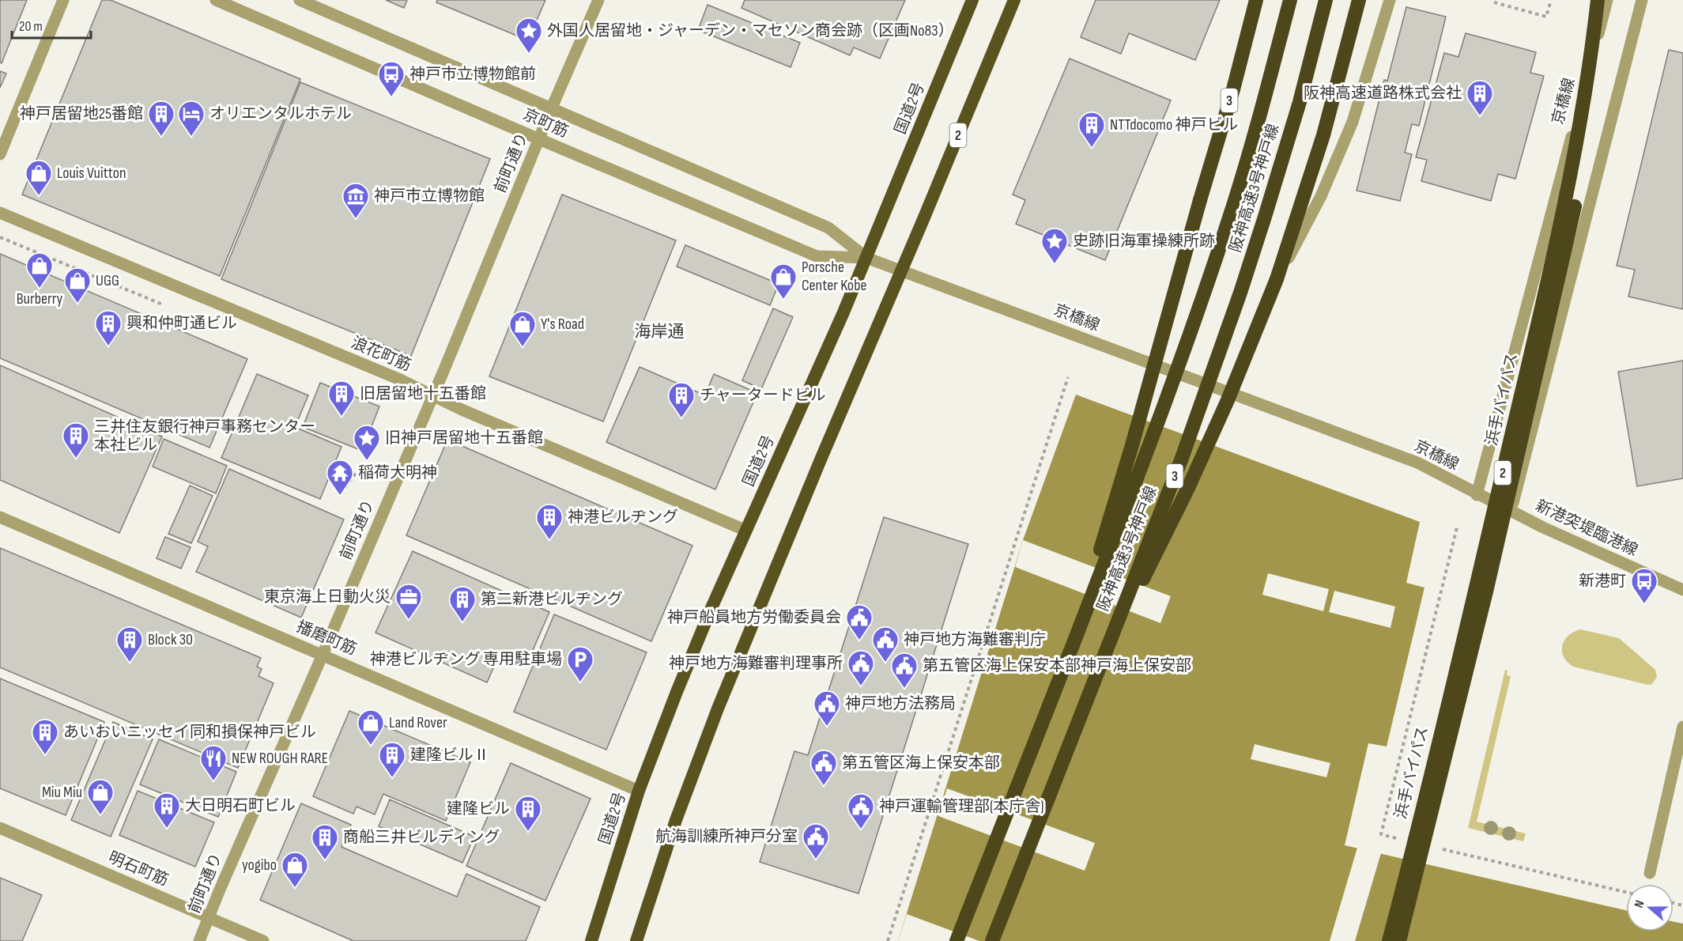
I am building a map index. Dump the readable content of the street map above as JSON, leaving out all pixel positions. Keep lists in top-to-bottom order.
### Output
{
  "streets": {
    "highway": [
      "3",
      "国道2号",
      "2",
      "阪神高速3号神戸線",
      "浜手バイパス"
    ],
    "street": [
      "京橋線",
      "京町筋",
      "前町通り",
      "浪花町筋",
      "新港突堤臨港線",
      "播磨町筋",
      "明石町筋"
    ]
  },
  "crossings": [
    ["3", "阪神高速3号神戸線"],
    ["京橋線", "京町筋"],
    ["京橋線", "2"],
    ["京橋線", "浜手バイパス"],
    ["京橋線", "新港突堤臨港線"],
    ["国道2号", "京町筋"],
    ["国道2号", "浪花町筋"],
    ["国道2号", "播磨町筋"],
    ["京町筋", "2"],
    ["京町筋", "前町通り"],
    ["前町通り", "浪花町筋"],
    ["前町通り", "播磨町筋"],
    ["前町通り", "明石町筋"]
  ],
  "districts": ["海岸通"],
  "places": {
    "place": ["外国人居留地・ジャーデン・マセソン商会跡（区画No83）", "史跡旧海軍操練所跡", "旧神戸居留地十五番館"],
    "bus stop": ["神戸市立博物館前", "新港町"],
    "building": [
      "阪神高速道路株式会社",
      "神戸居留地25番館",
      "NTTdocomo 神戸ビル",
      "興和仲町通ビル",
      "旧居留地十五番館",
      "チャータードビル",
      "三井住友銀行神戸事務センター 本社ビル",
      "神港ビルヂング",
      "第二新港ビルヂング",
      "Block 30",
      "あいおいニッセイ同和損保神戸ビル",
      "建隆ビルⅡ",
      "大日明石町ビル",
      "建隆ビル",
      "商船三井ビルディング"
    ],
    "hotel": ["オリエンタルホテル"],
    "shop": [
      "Louis Vuitton",
      "Burberry",
      "Porsche Center Kobe",
      "UGG",
      "Y's Road",
      "Land Rover",
      "Miu Miu",
      "yogibo"
    ],
    "museum": ["神戸市立博物館"],
    "temple": ["稲荷大明神"],
    "office": ["東京海上日動火災"],
    "public building": [
      "神戸船員地方労働委員会",
      "神戸地方海難審判庁",
      "神戸地方海難審判理事所",
      "第五管区海上保安本部神戸海上保安部",
      "神戸地方法務局",
      "第五管区海上保安本部",
      "神戸運輸管理部(本庁舎)",
      "航海訓練所神戸分室"
    ],
    "parking": ["神港ビルヂング 専用駐車場"],
    "restaurant": ["NEW ROUGH RARE"]
  },
  "scale_bar": "20 m",
  "north": "left"
}
